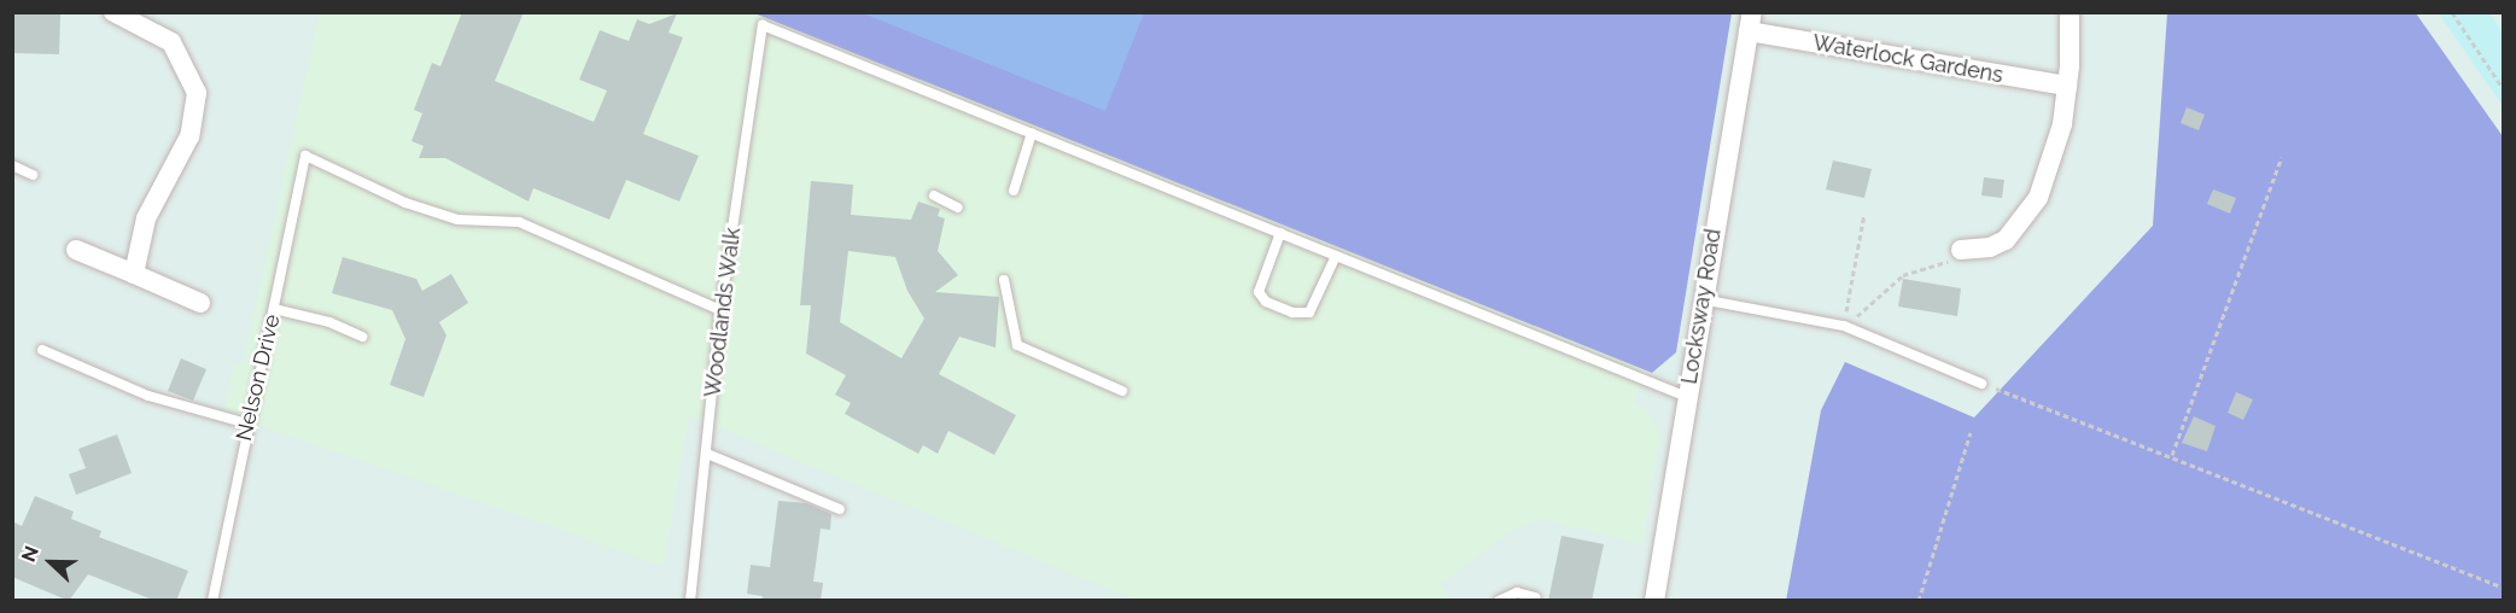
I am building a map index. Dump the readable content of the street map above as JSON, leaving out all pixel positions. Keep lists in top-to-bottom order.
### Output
{
  "streets": {
    "street": ["Waterlock Gardens", "Locksway Road"],
    "lane": ["Woodlands Walk", "Nelson Drive"]
  },
  "crossings": [
    ["Waterlock Gardens", "Locksway Road"],
    ["Woodlands Walk", "Nelson Drive"]
  ],
  "north": "left"
}
